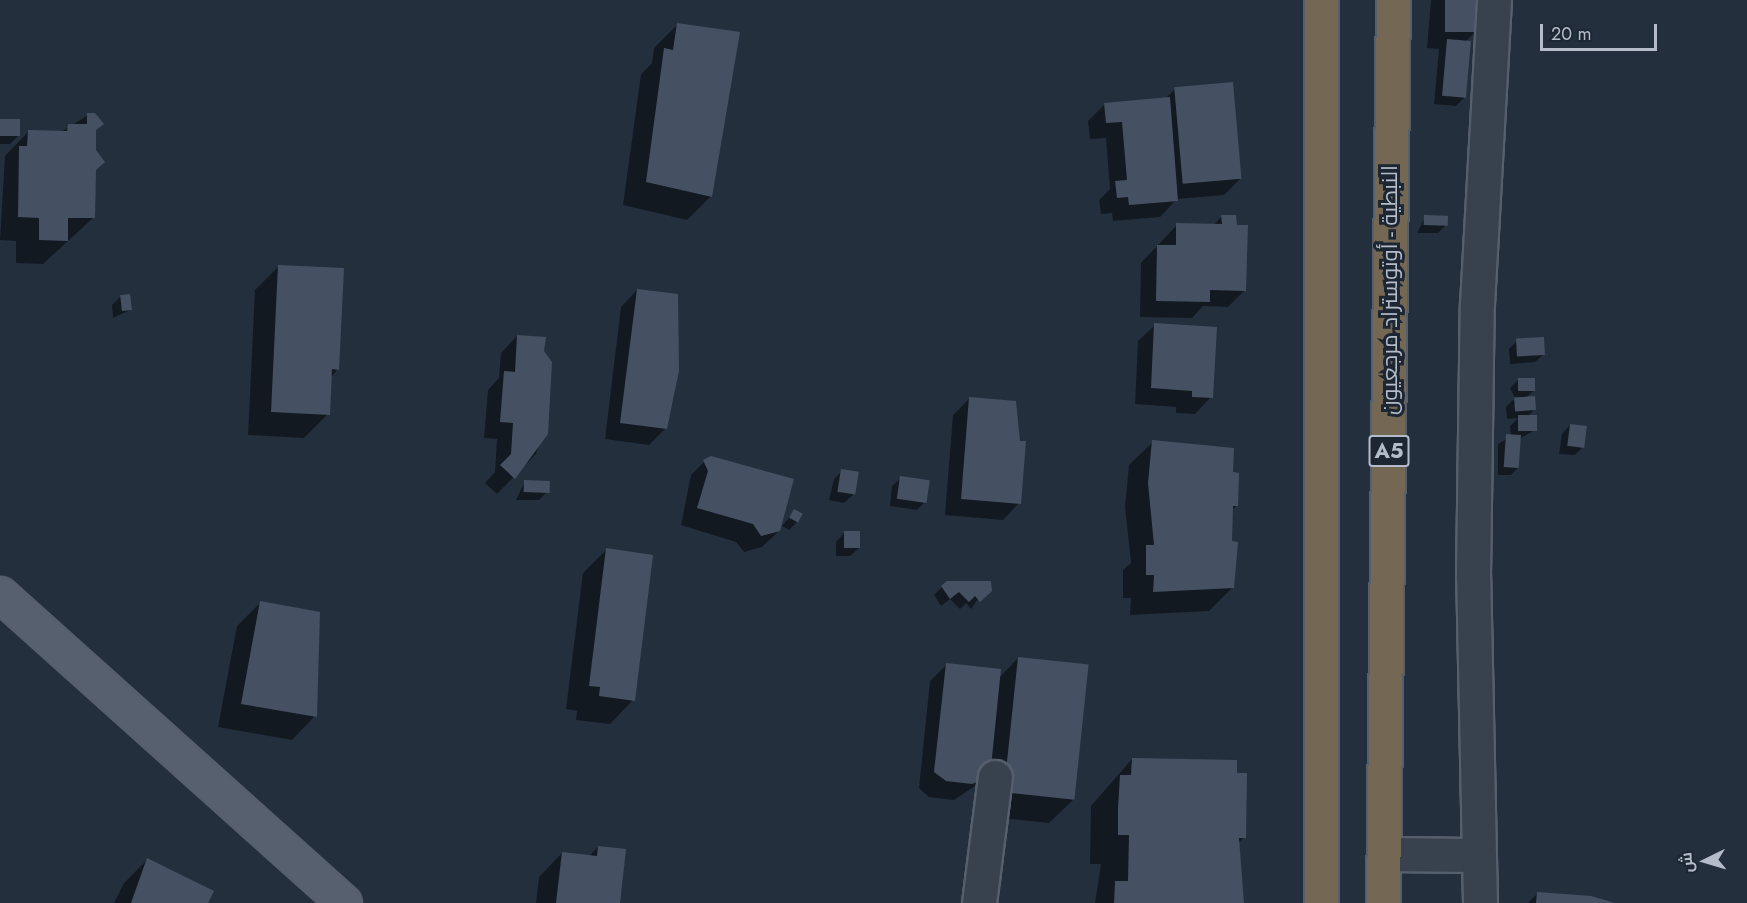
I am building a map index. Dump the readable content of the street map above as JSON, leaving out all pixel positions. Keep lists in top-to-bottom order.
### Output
{
  "streets": {
    "highway": ["النبطية - أوتوستراد مرجعيون", "A5"]
  },
  "scale_bar": "20 m",
  "north": "left"
}
